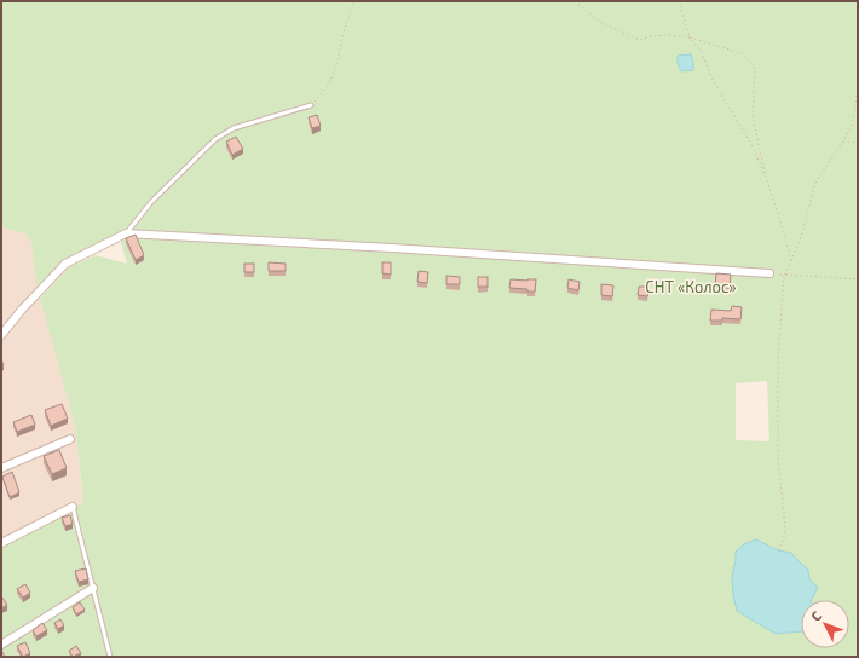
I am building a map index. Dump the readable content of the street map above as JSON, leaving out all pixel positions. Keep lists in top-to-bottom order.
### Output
{
  "parks": ["СНТ «Колос»"],
  "north": "top left"
}
